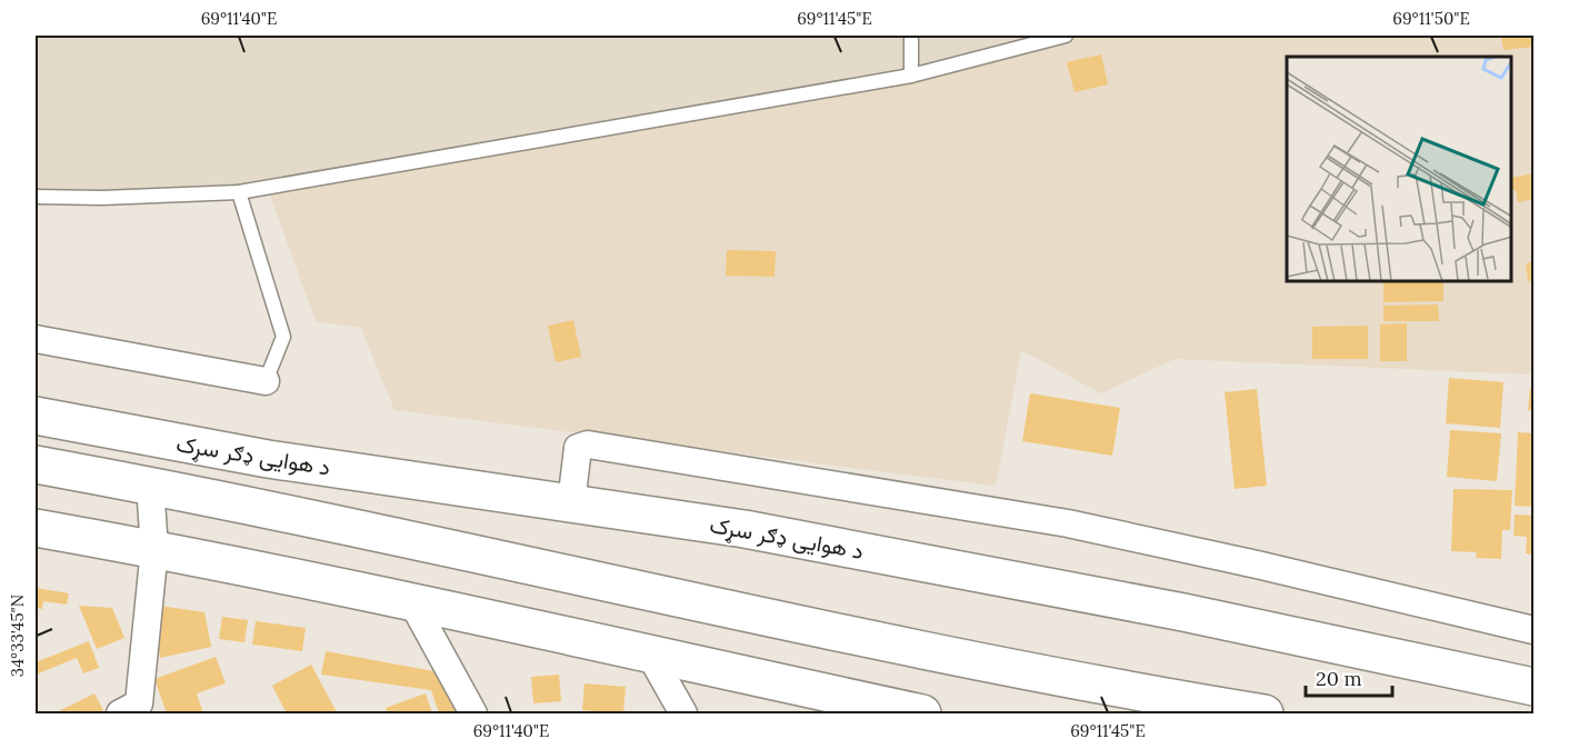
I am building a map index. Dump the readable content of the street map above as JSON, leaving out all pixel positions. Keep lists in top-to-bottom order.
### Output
{
  "streets": {
    "main road": ["د هوایی ډګر سړک"]
  },
  "scale_bar": "20 m",
  "coordinates": [
    "69°11'40\"E",
    "69°11'45\"E",
    "69°11'50\"E",
    "34°33'45\"N"
  ]
}
